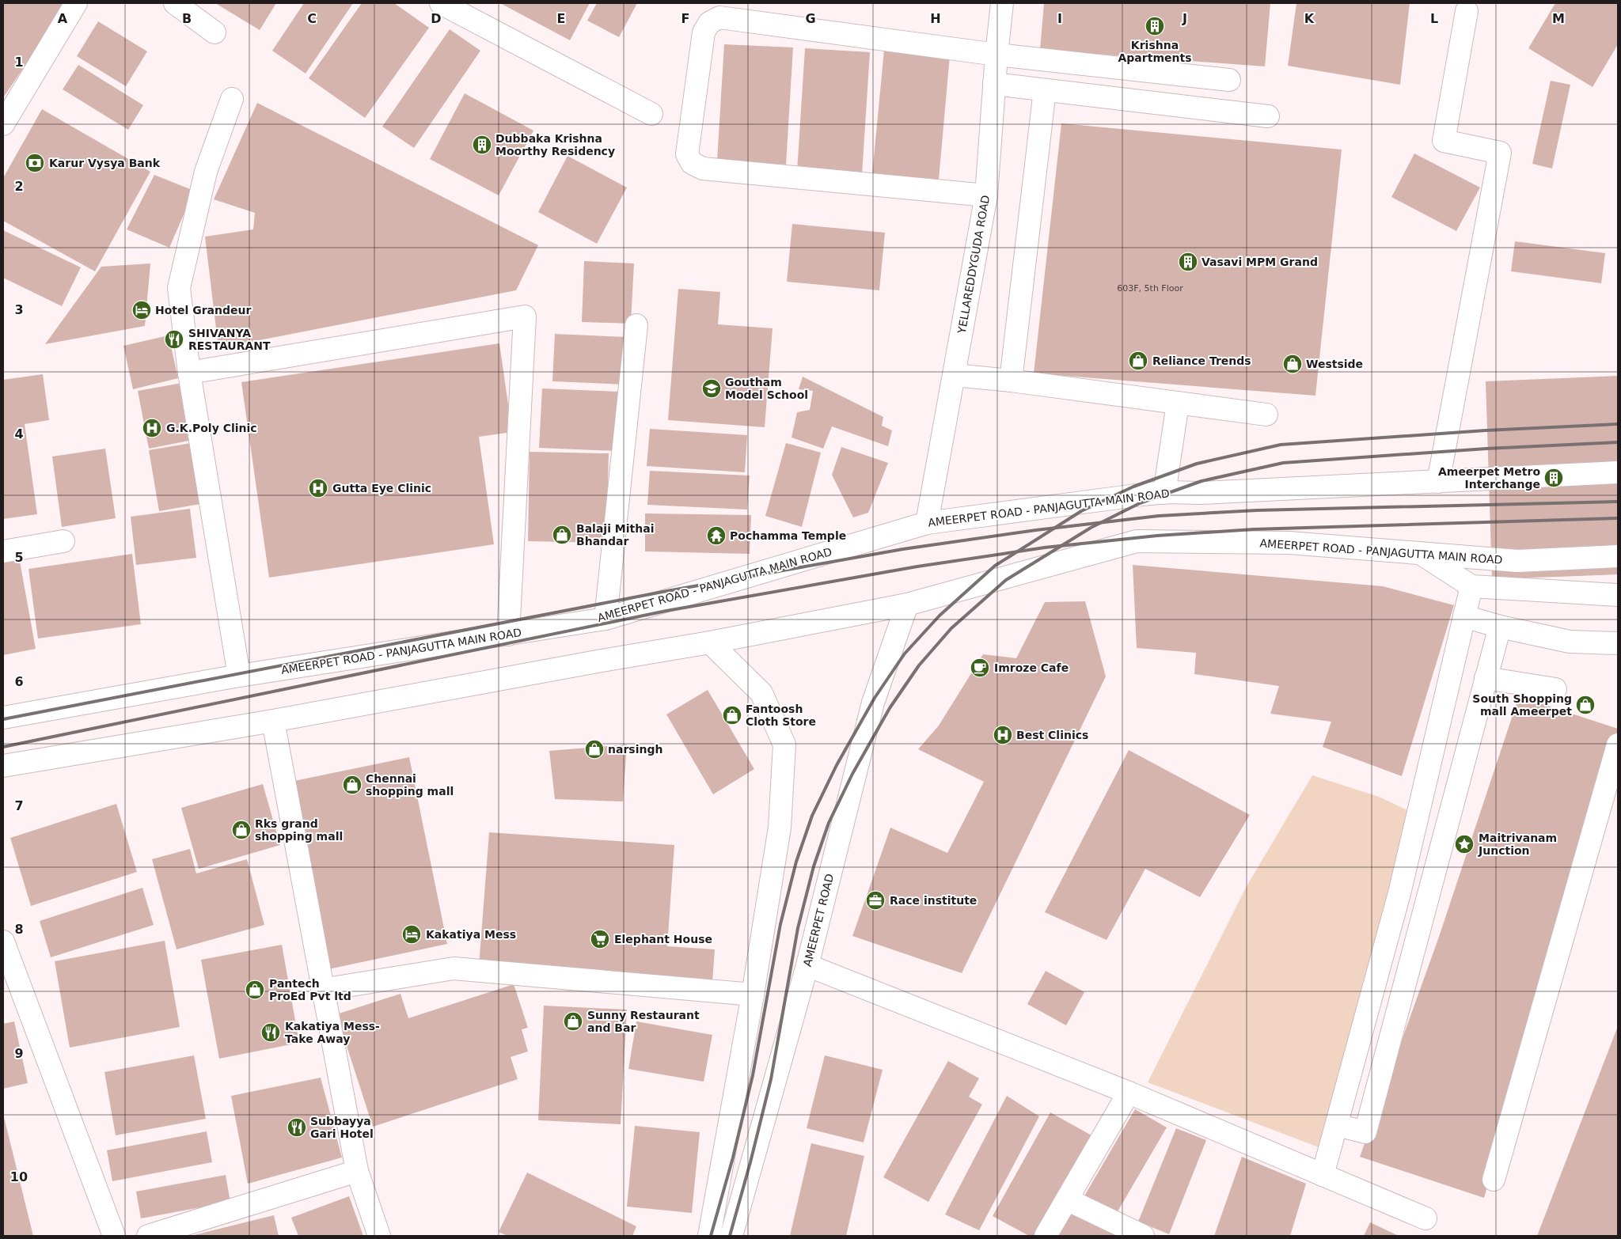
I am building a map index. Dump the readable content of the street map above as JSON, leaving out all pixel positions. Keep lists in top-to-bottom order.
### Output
{
  "streets": {
    "main road": ["YELLAREDDYGUDA ROAD", "AMEERPET ROAD - PANJAGUTTA MAIN ROAD", "AMEERPET ROAD"]
  },
  "crossings": [
    ["YELLAREDDYGUDA ROAD", "AMEERPET ROAD - PANJAGUTTA MAIN ROAD"],
    ["AMEERPET ROAD - PANJAGUTTA MAIN ROAD", "AMEERPET ROAD"]
  ],
  "places": {
    "building": [
      "Krishna Apartments",
      "Dubbaka Krishna Moorthy Residency",
      "Vasavi MPM Grand",
      "Ameerpet Metro Interchange"
    ],
    "bank": ["Karur Vysya Bank"],
    "hotel": ["Hotel Grandeur", "Kakatiya Mess"],
    "restaurant": ["SHIVANYA RESTAURANT", "Kakatiya Mess- Take Away", "Subbayya Gari Hotel"],
    "shop": [
      "Reliance Trends",
      "Westside",
      "Balaji Mithai Bhandar",
      "South Shopping mall Ameerpet",
      "Fantoosh Cloth Store",
      "narsingh",
      "Chennai shopping mall",
      "Rks grand shopping mall",
      "Pantech ProEd Pvt ltd",
      "Sunny Restaurant and Bar"
    ],
    "school or university": ["Goutham Model School"],
    "hospital": ["G.K.Poly Clinic", "Gutta Eye Clinic", "Best Clinics"],
    "temple": ["Pochamma Temple"],
    "cafe": ["Imroze Cafe"],
    "place": ["Maitrivanam Junction"],
    "office": ["Race institute"],
    "supermarket": ["Elephant House"]
  },
  "house_numbers": ["603F, 5th Floor"],
  "grid": {
    "columns": [
      "A",
      "B",
      "C",
      "D",
      "E",
      "F",
      "G",
      "H",
      "I",
      "J",
      "K",
      "L",
      "M"
    ],
    "rows": [
      "1",
      "2",
      "3",
      "4",
      "5",
      "6",
      "7",
      "8",
      "9",
      "10"
    ]
  }
}
